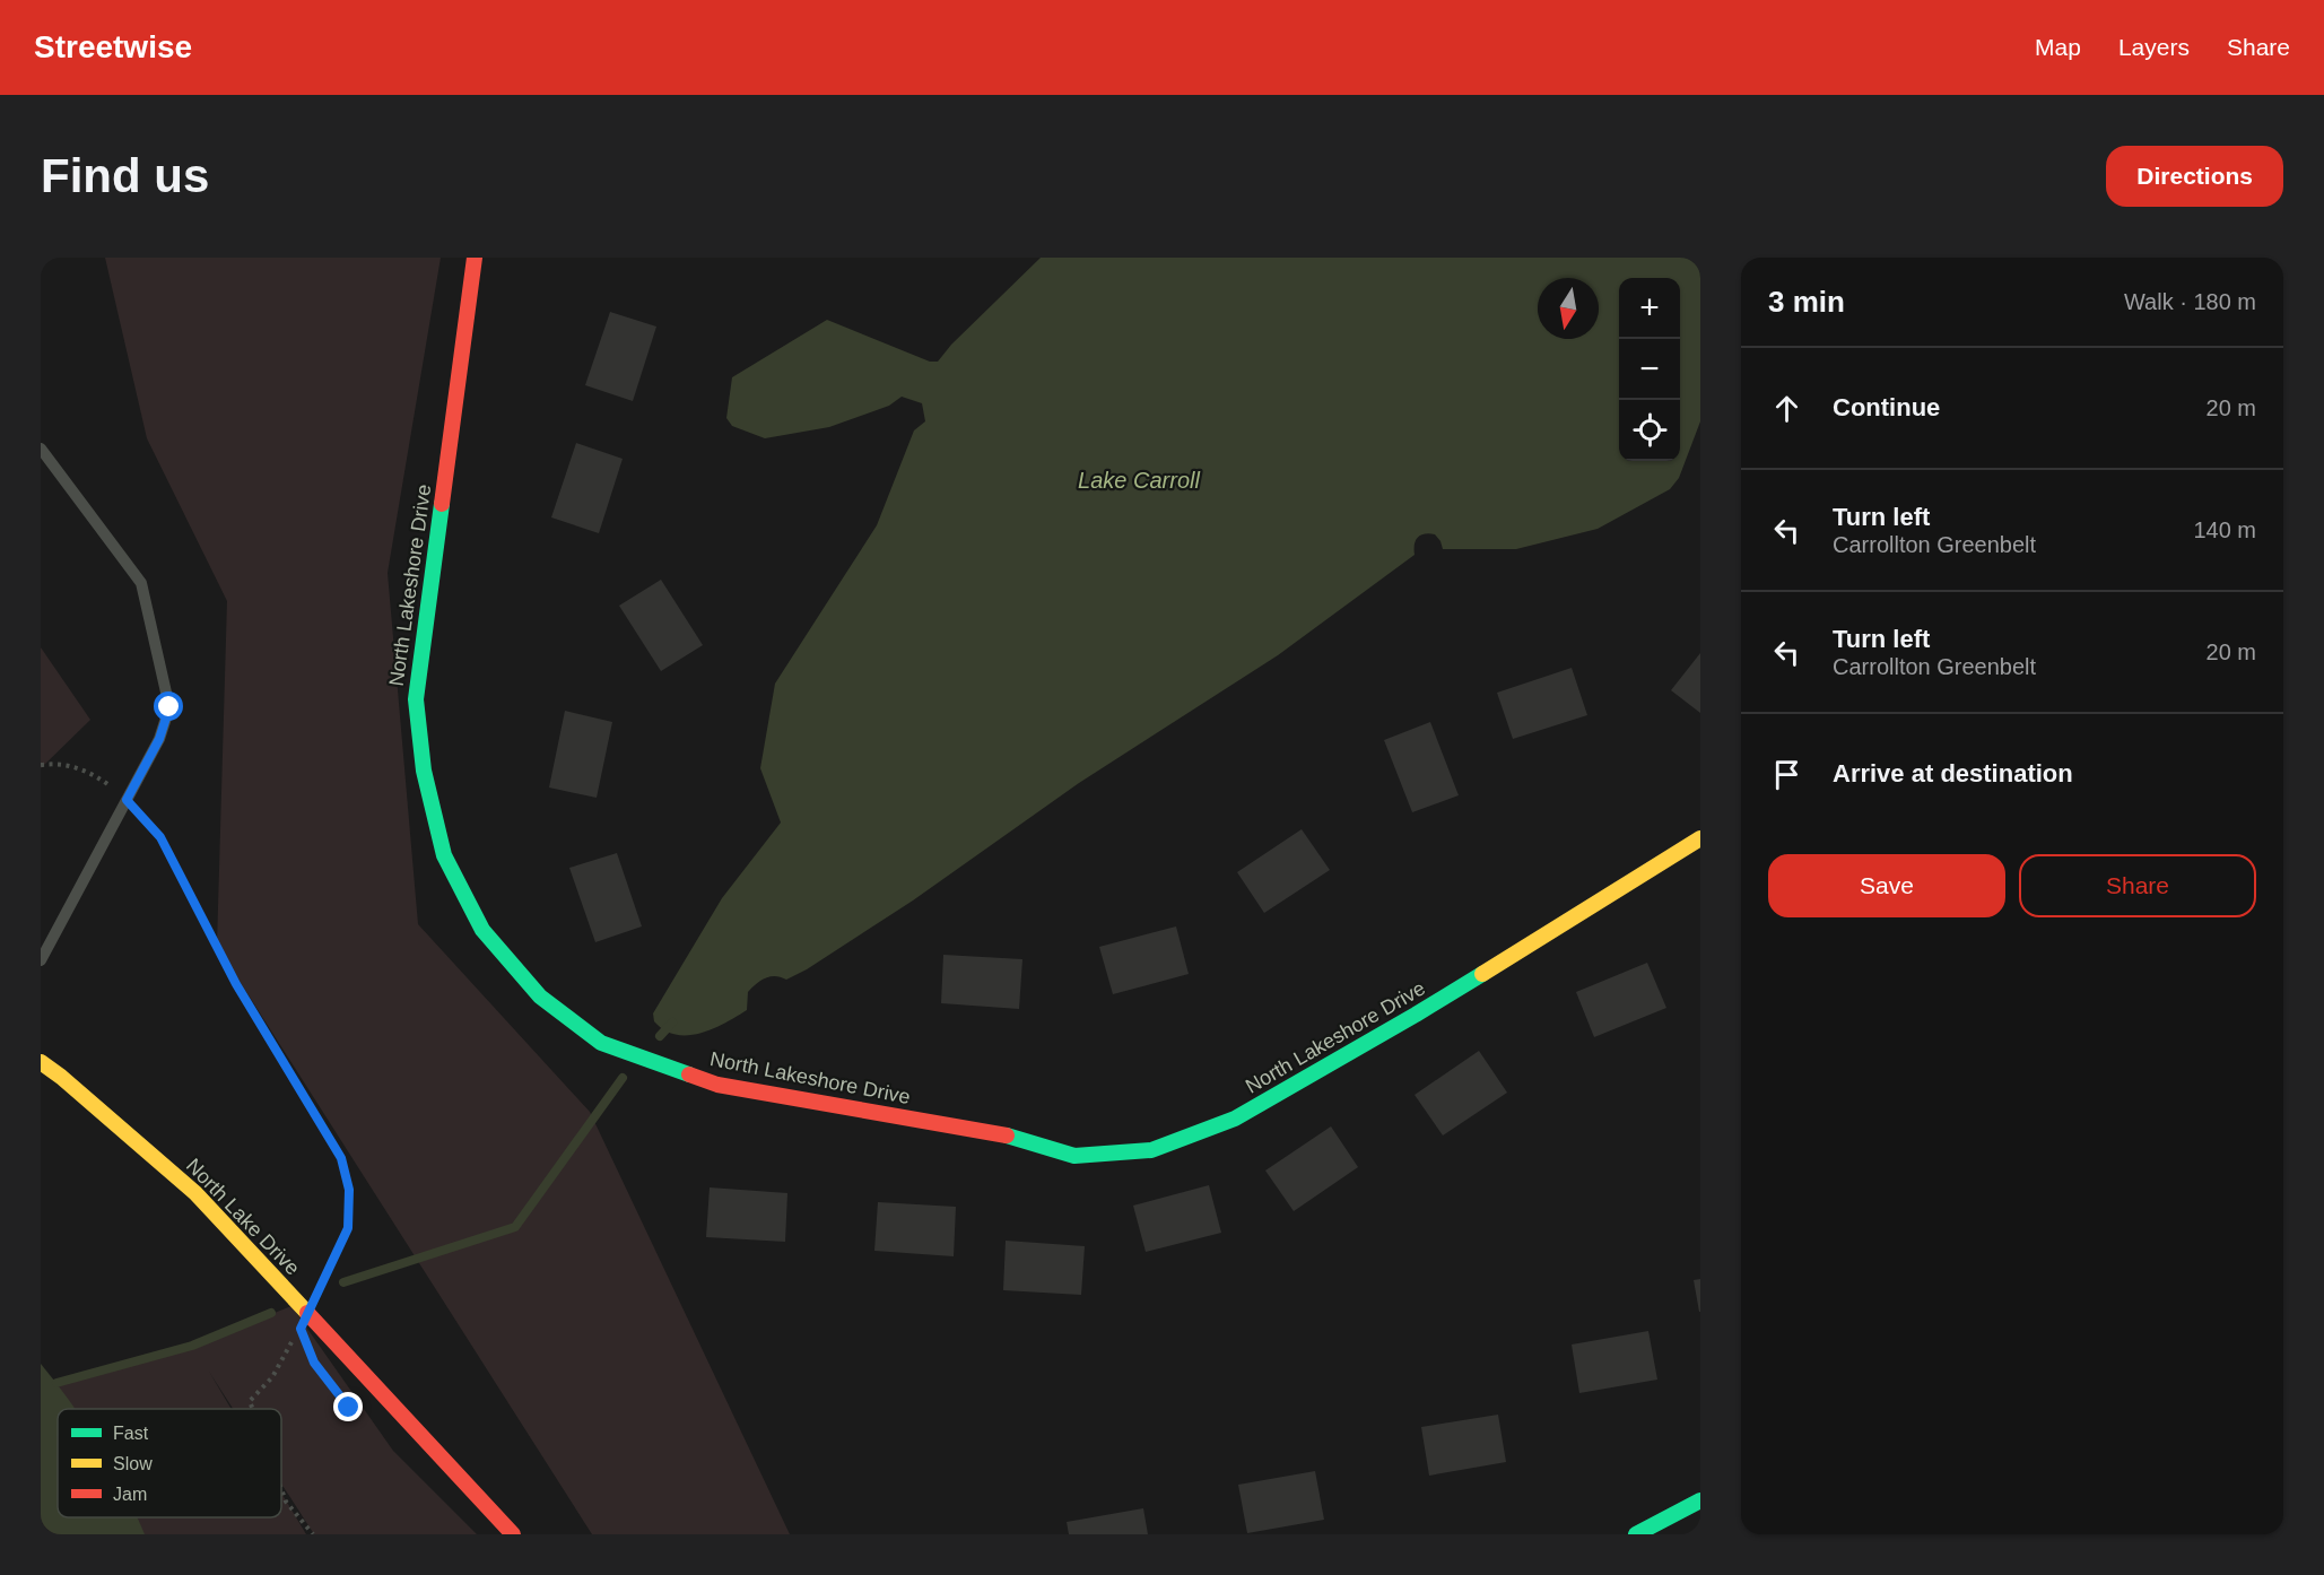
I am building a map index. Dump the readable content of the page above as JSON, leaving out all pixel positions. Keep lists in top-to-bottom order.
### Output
{
  "streets": {
    "street": ["North Lakeshore Drive", "North Lake Drive"]
  },
  "water": ["Lake Carroll"],
  "legend": ["Fast", "Slow", "Jam"],
  "north": "bottom",
  "page": {
    "header": "Streetwise",
    "nav": ["Map", "Layers", "Share"],
    "buttons": [
      "Directions",
      ["Save", "Share"]
    ],
    "title": "Find us",
    "heading": ["3 min", "Walk · 180 m"],
    "map_buttons": ["+", "−"],
    "list": [
      ["Continue", "20 m"],
      ["Turn left", "Carrollton Greenbelt", "140 m"],
      ["Turn left", "Carrollton Greenbelt", "20 m"],
      "Arrive at destination"
    ]
  }
}
